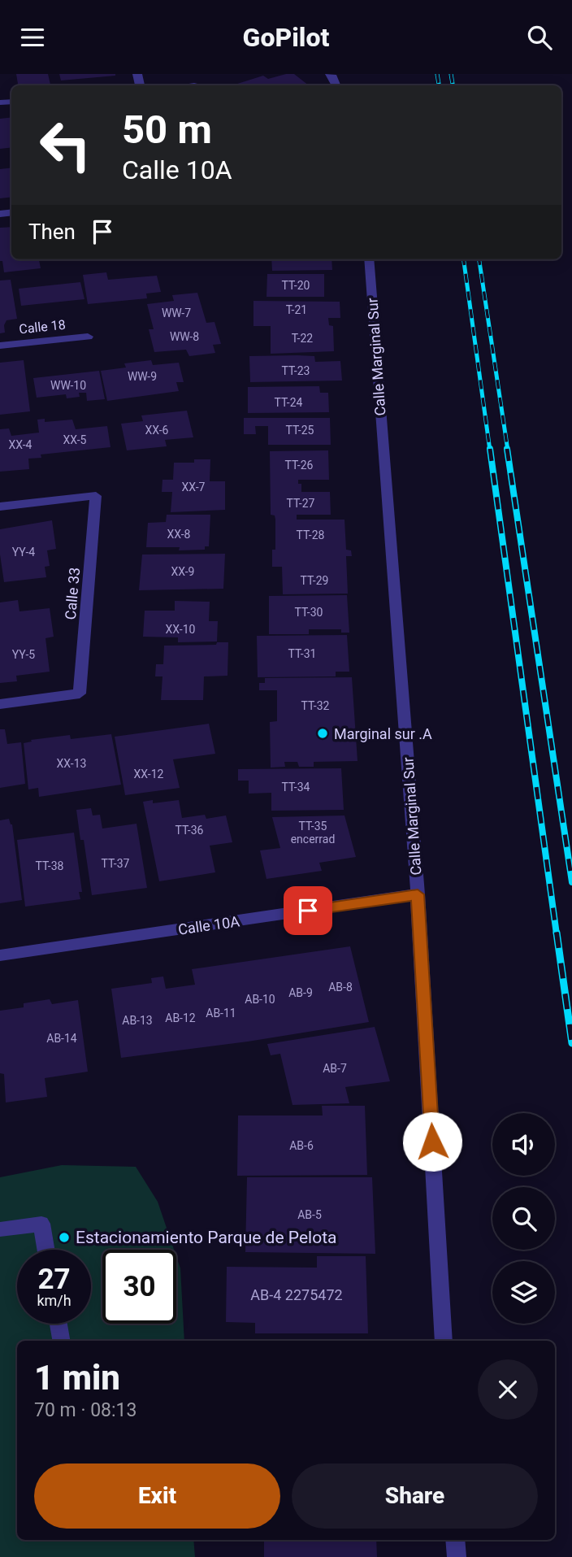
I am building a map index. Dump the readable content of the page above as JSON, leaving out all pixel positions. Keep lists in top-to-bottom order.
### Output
{
  "streets": {
    "street": [
      "Calle 18",
      "Calle Marginal Sur",
      "Calle 33",
      "Calle 10A"
    ]
  },
  "crossings": [
    ["Calle Marginal Sur", "Calle 10A"]
  ],
  "places": ["Marginal sur .A", "Estacionamiento Parque de Pelota"],
  "house_numbers": [
    "TT-20",
    "T-21",
    "WW-7",
    "WW-8",
    "T-22",
    "TT-23",
    "WW-9",
    "WW-10",
    "TT-24",
    "XX-6",
    "TT-25",
    "XX-5",
    "XX-4",
    "TT-26",
    "XX-7",
    "TT-27",
    "XX-8",
    "TT-28",
    "YY-4",
    "XX-9",
    "TT-29",
    "TT-30",
    "XX-10",
    "TT-31",
    "YY-5",
    "TT-32",
    "XX-13",
    "XX-12",
    "TT-34",
    "TT-35 encerrad",
    "TT-36",
    "TT-37",
    "TT-38",
    "AB-8",
    "AB-9",
    "AB-10",
    "AB-11",
    "AB-12",
    "AB-13",
    "AB-14",
    "AB-7",
    "AB-6",
    "AB-5",
    "AB-4 2275472"
  ],
  "page": {
    "header": "GoPilot",
    "turn": ["50 m", "Calle 10A"],
    "then": "Then",
    "speed": "27 km/h",
    "limit": "30",
    "heading": ["1 min", "70 m · 08:13"],
    "buttons": ["Exit", "Share"]
  }
}
